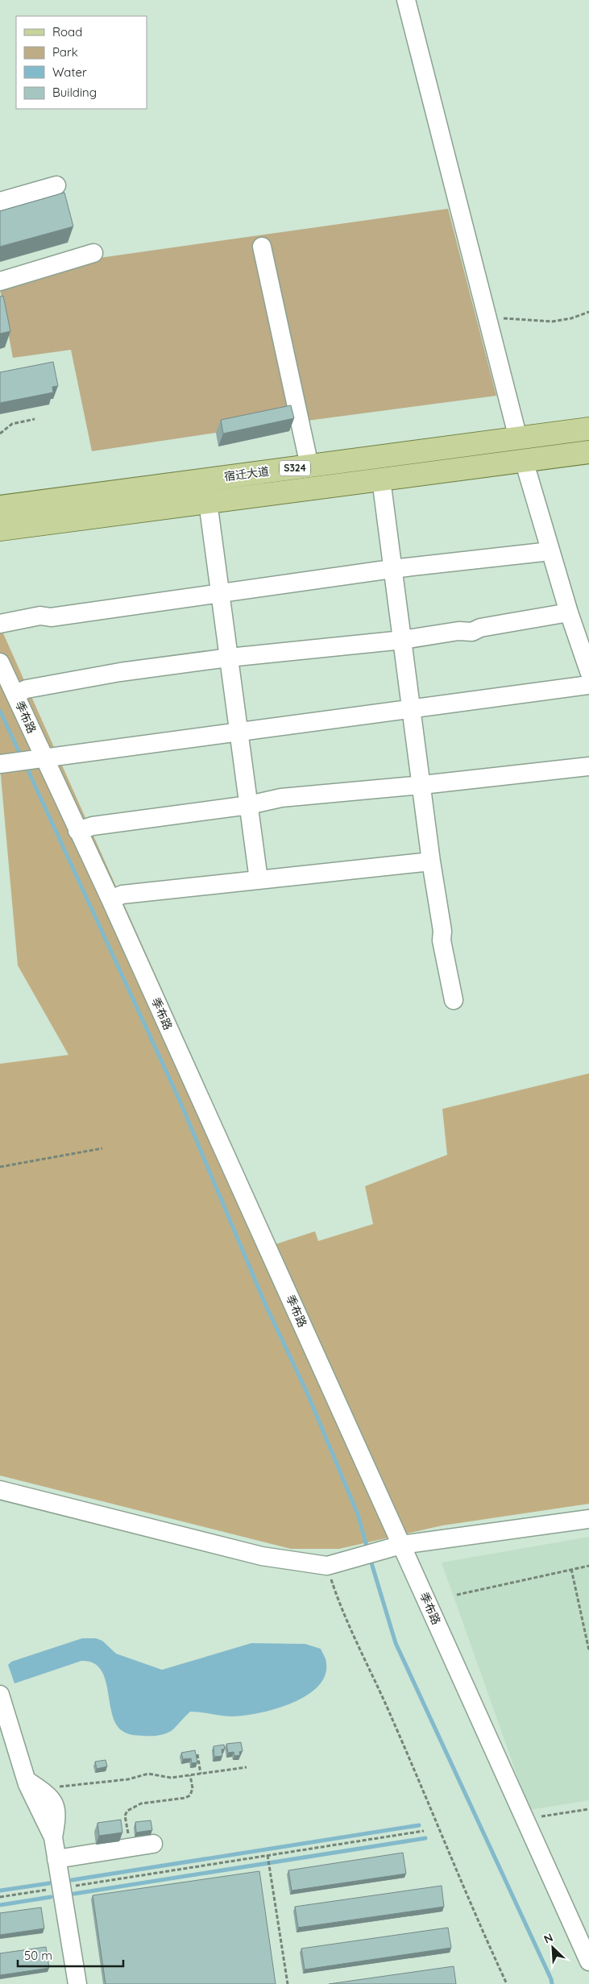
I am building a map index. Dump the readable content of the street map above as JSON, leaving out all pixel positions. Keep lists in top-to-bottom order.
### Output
{
  "streets": {
    "main road": ["S324", "宿迁大道"],
    "street": ["季布路"]
  },
  "legend": [
    "Road",
    "Park",
    "Water",
    "Building"
  ],
  "scale_bar": "50 m",
  "north": "top left"
}
